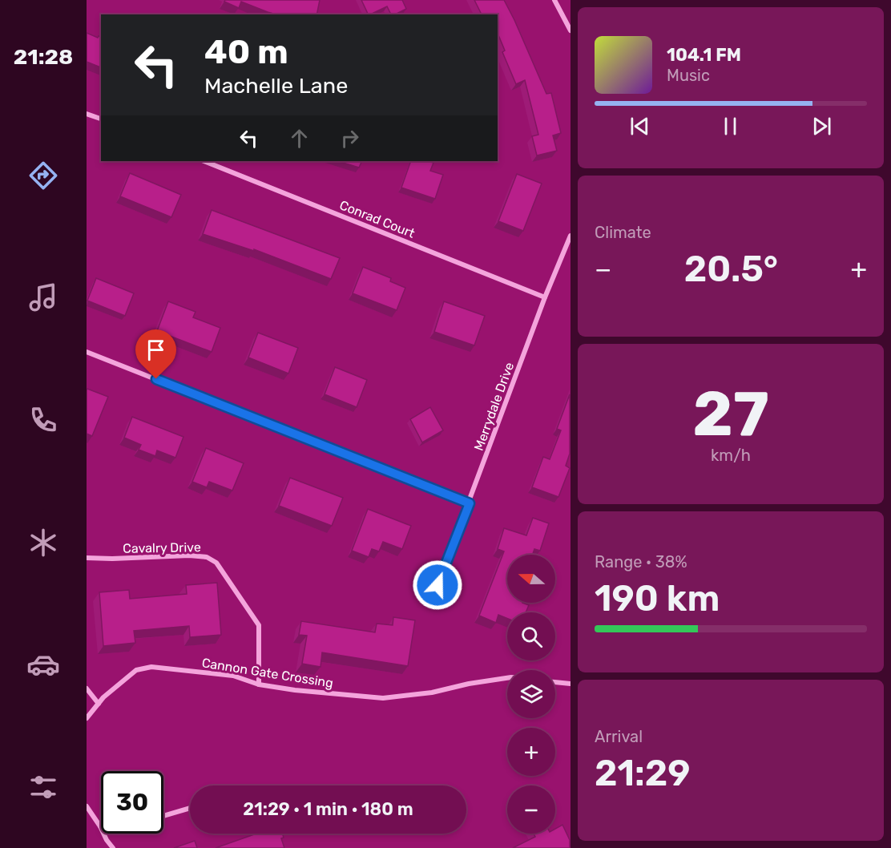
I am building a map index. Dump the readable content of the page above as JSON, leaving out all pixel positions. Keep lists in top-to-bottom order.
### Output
{
  "streets": {
    "street": [
      "Conrad Court",
      "Merrydale Drive",
      "Cavalry Drive",
      "Cannon Gate Crossing"
    ]
  },
  "crossings": [
    ["Conrad Court", "Merrydale Drive"],
    ["Cavalry Drive", "Cannon Gate Crossing"]
  ],
  "north": "left",
  "page": {
    "tabs": "21:28",
    "turn": ["40 m", "Machelle Lane"],
    "song": ["104.1 FM", "Music"],
    "tile": [
      "Climate",
      ["27", "km/h"],
      ["Range · 38%", "190 km"],
      ["Arrival", "21:29"]
    ],
    "heat": ["−", "20.5°", "+"],
    "map_buttons": ["+", "−"],
    "limit": "30",
    "trip": "21:29 · 1 min · 180 m"
  }
}
